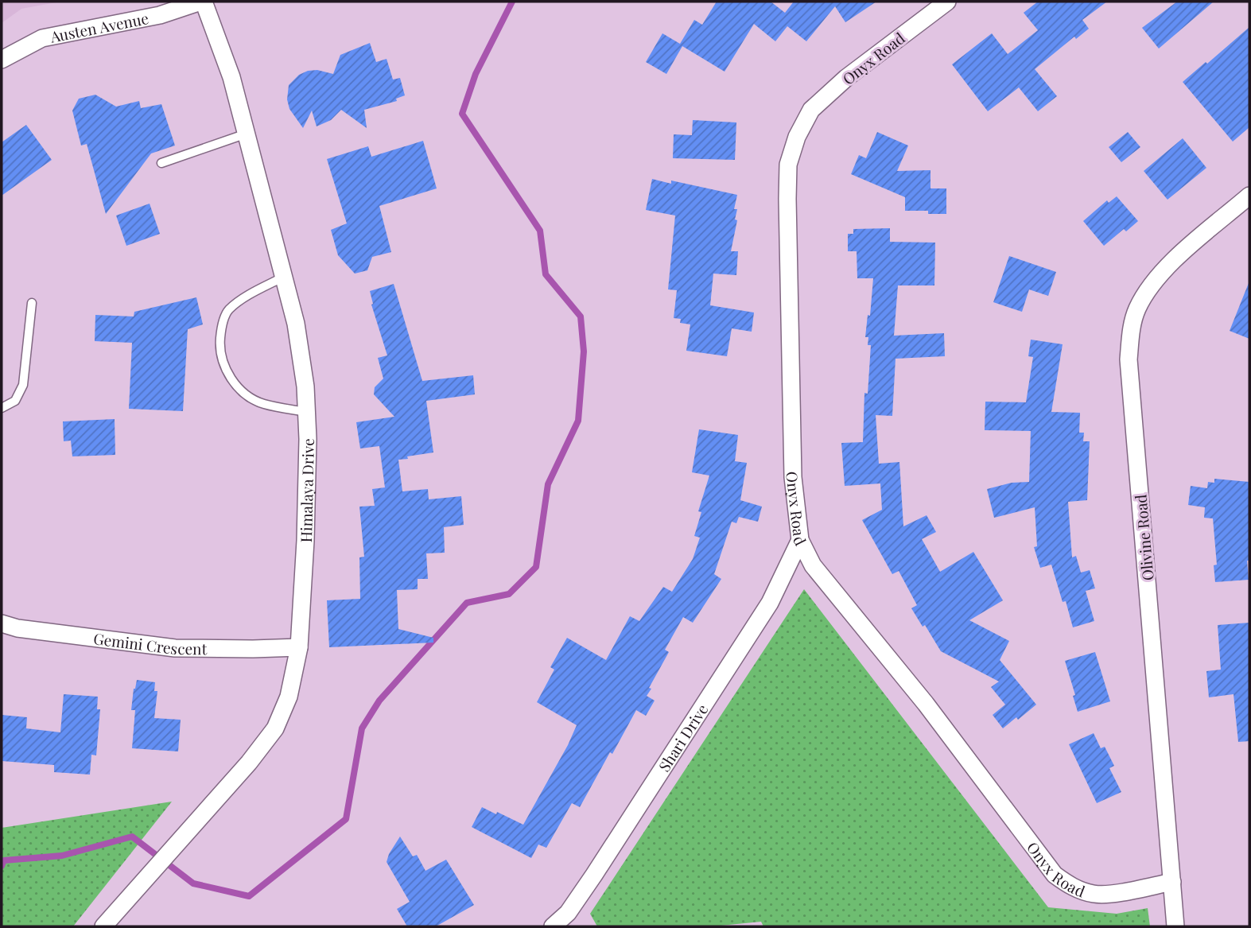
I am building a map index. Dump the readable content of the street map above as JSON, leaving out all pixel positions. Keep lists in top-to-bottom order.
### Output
{
  "streets": {
    "street": [
      "Austen Avenue",
      "Onyx Road",
      "Himalaya Drive",
      "Olivine Road",
      "Gemini Crescent",
      "Shari Drive"
    ]
  },
  "crossings": [
    ["Austen Avenue", "Himalaya Drive"],
    ["Onyx Road", "Olivine Road"],
    ["Onyx Road", "Shari Drive"],
    ["Himalaya Drive", "Gemini Crescent"]
  ]
}
